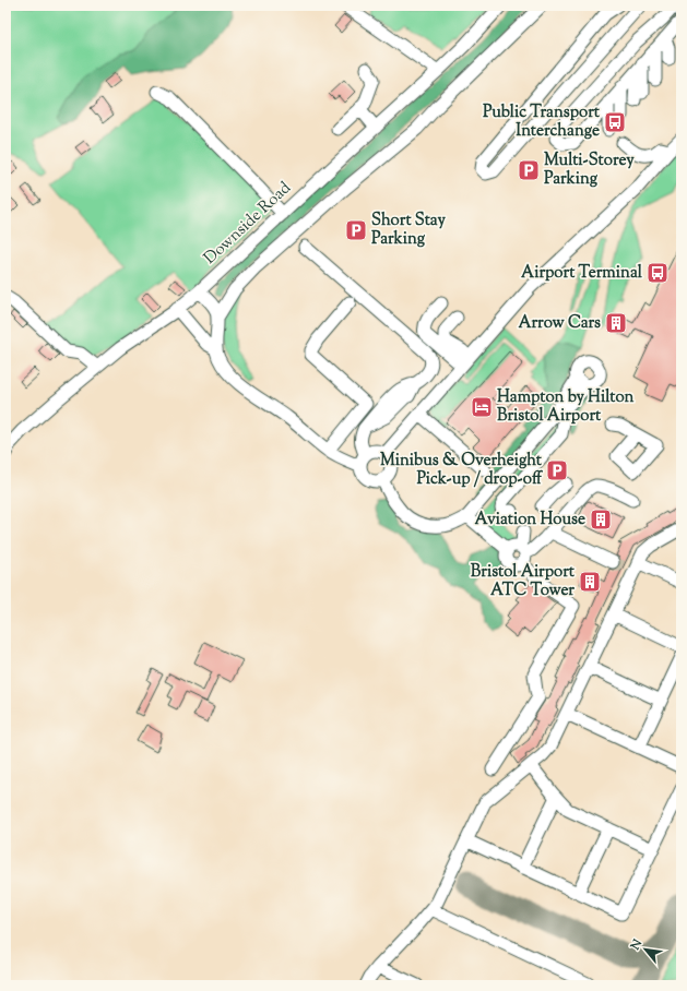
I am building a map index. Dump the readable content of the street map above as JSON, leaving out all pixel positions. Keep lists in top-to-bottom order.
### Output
{
  "streets": {
    "street": ["Downside Road"]
  },
  "places": {
    "bus stop": ["Public Transport Interchange", "Airport Terminal"],
    "parking": ["Multi-Storey Parking", "Short Stay Parking", "Minibus & Overheight Pick-up / drop-off"],
    "building": ["Arrow Cars", "Aviation House", "Bristol Airport ATC Tower"],
    "hotel": ["Hampton by Hilton Bristol Airport"]
  },
  "north": "top left"
}
